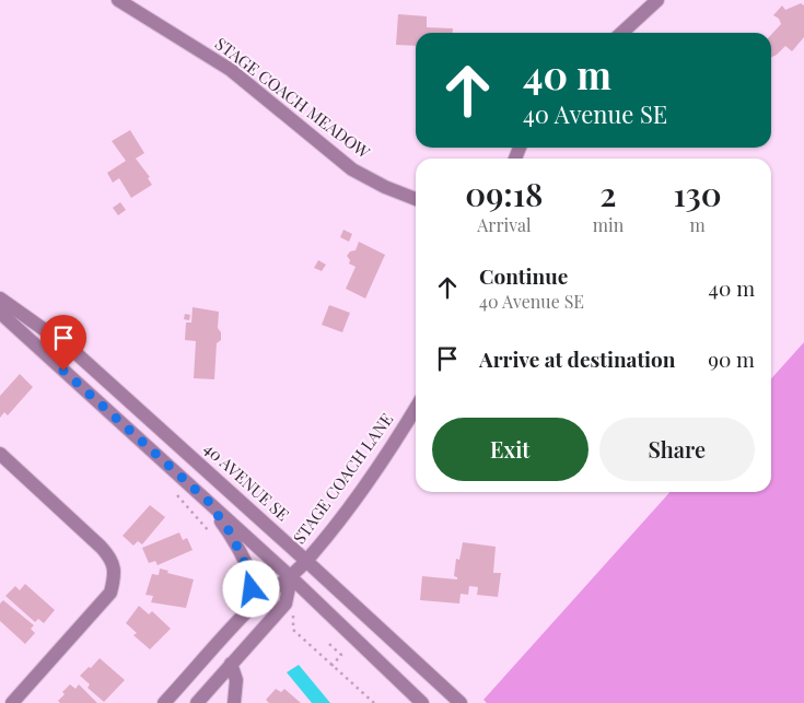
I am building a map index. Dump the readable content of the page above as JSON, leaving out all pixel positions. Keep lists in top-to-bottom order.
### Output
{
  "streets": {
    "street": ["STAGE COACH MEADOW", "STAGE COACH LANE", "40 AVENUE SE"]
  },
  "crossings": [
    ["STAGE COACH LANE", "40 AVENUE SE"]
  ],
  "page": {
    "turn": ["40 m", "40 Avenue SE"],
    "eta": [
      "09:18",
      "Arrival",
      "2",
      "min",
      "130",
      "m"
    ],
    "list": [
      {
        "name": "Continue",
        "note": "40 Avenue SE",
        "value": "40 m"
      },
      {
        "name": "Arrive at destination",
        "value": "90 m"
      }
    ],
    "buttons": ["Exit", "Share"]
  }
}
